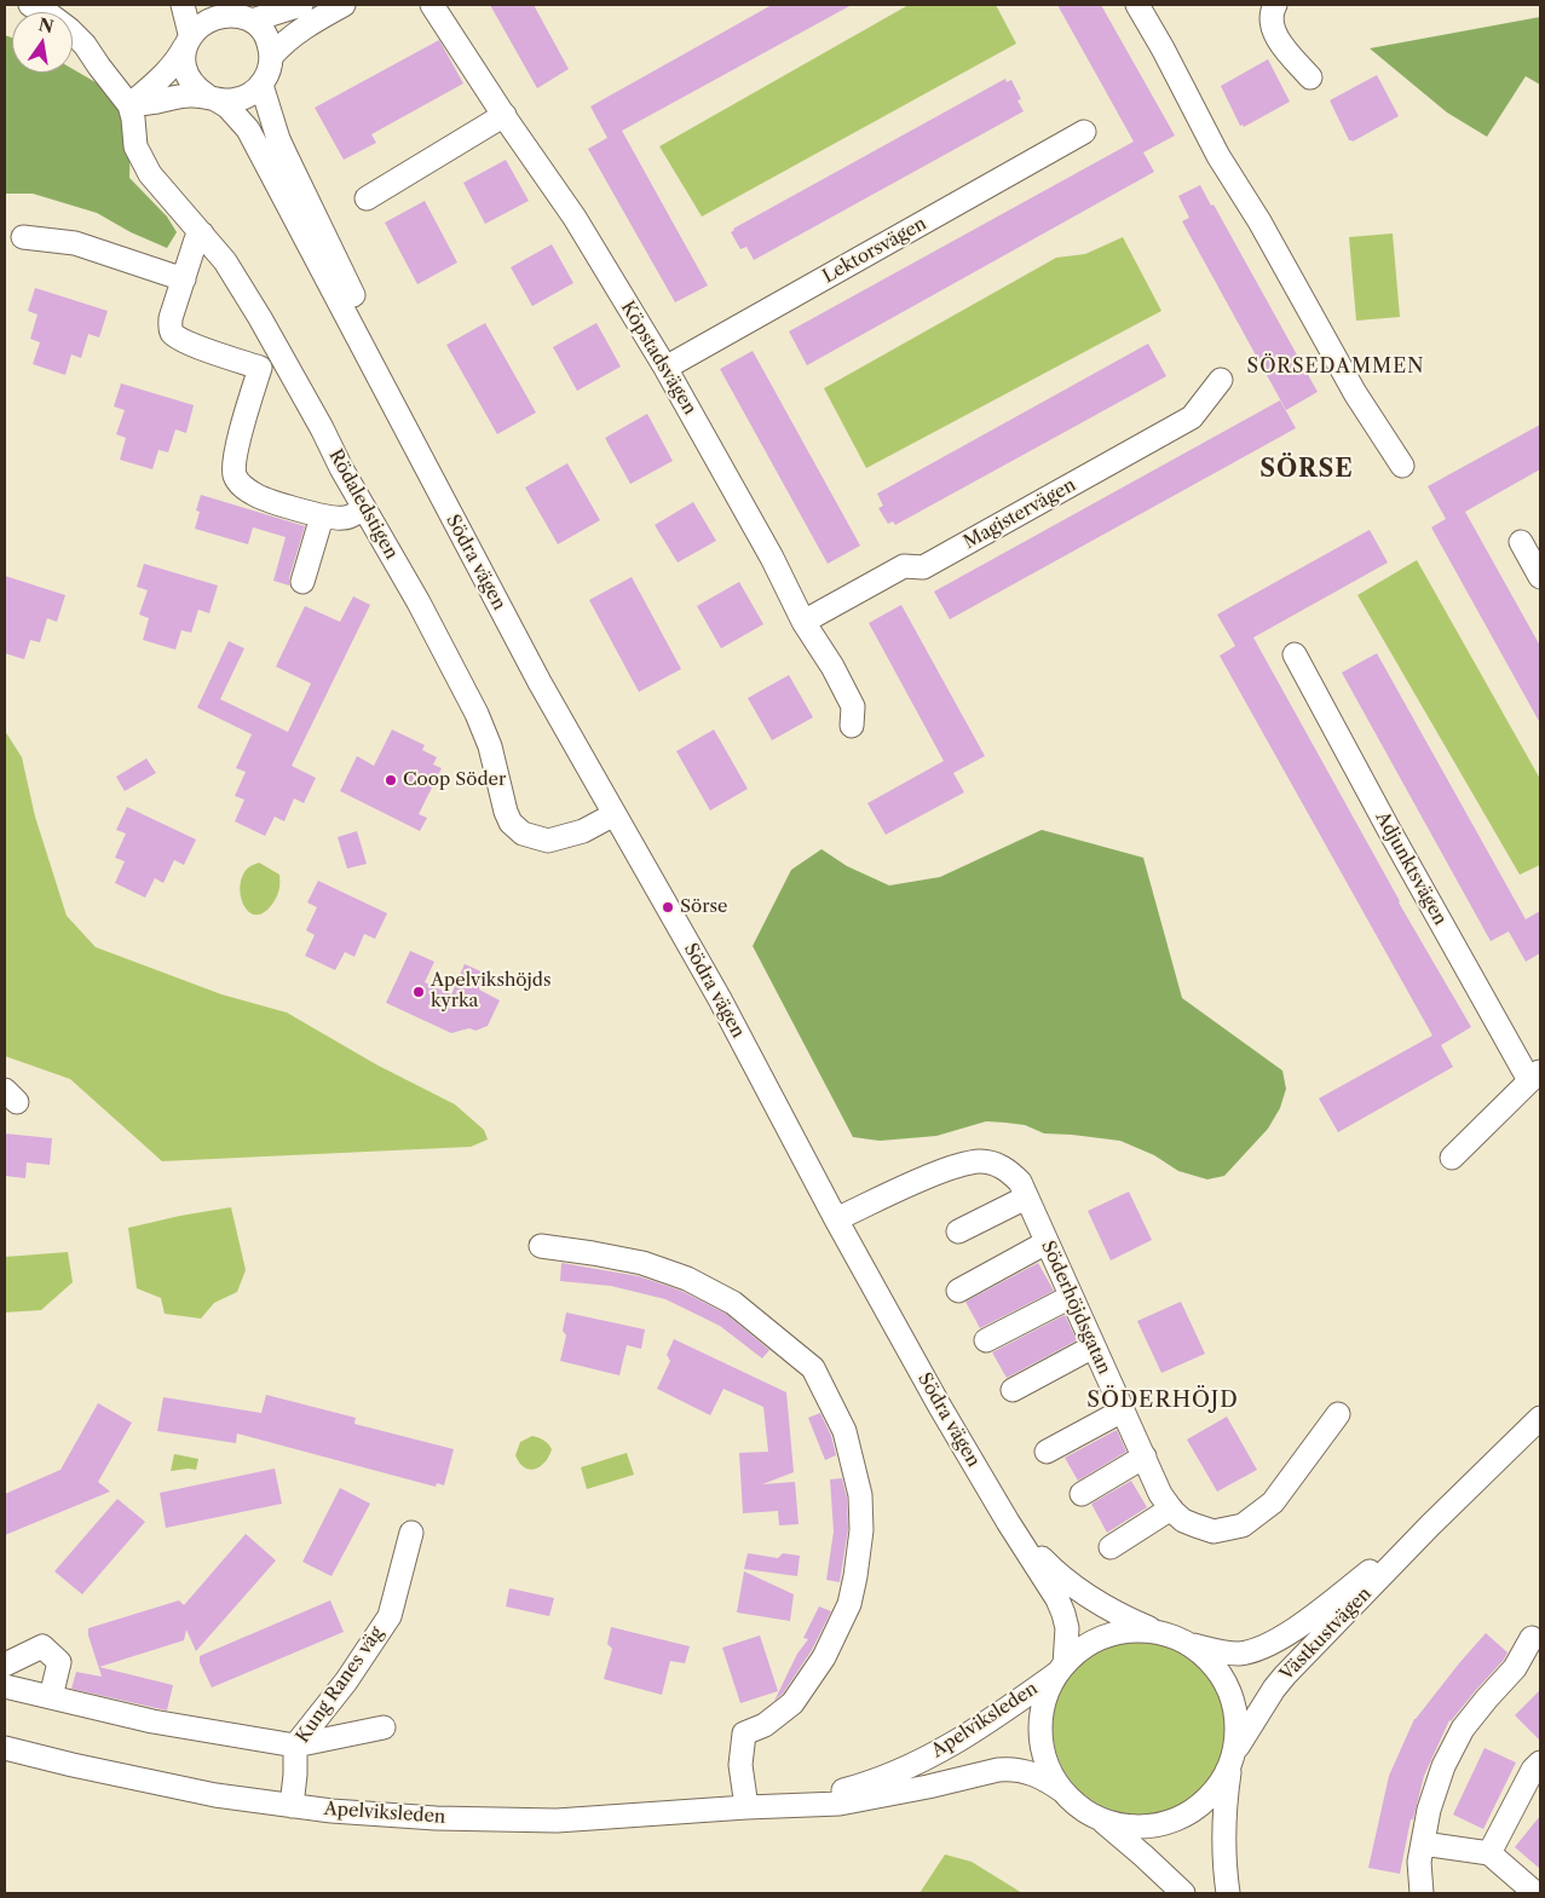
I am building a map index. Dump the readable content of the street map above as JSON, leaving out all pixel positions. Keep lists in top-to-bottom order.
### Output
{
  "streets": {
    "street": [
      "Lektorsvägen",
      "Köpstadsvägen",
      "Rödaledstigen",
      "Magistervägen",
      "Södra vägen",
      "Adjunktsvägen",
      "Söderhöjdsgatan",
      "Västkustvägen",
      "Kung Ranes väg",
      "Apelviksleden"
    ]
  },
  "crossings": [
    ["Lektorsvägen", "Köpstadsvägen"],
    ["Köpstadsvägen", "Magistervägen"],
    ["Rödaledstigen", "Södra vägen"],
    ["Södra vägen", "Söderhöjdsgatan"],
    ["Södra vägen", "Västkustvägen"],
    ["Södra vägen", "Apelviksleden"],
    ["Västkustvägen", "Apelviksleden"],
    ["Kung Ranes väg", "Apelviksleden"]
  ],
  "districts": ["SÖRSEDAMMEN", "SÖRSE", "SÖDERHÖJD"],
  "places": ["Coop Söder", "Sörse", "Apelvikshöjds kyrka"],
  "north": "top"
}
